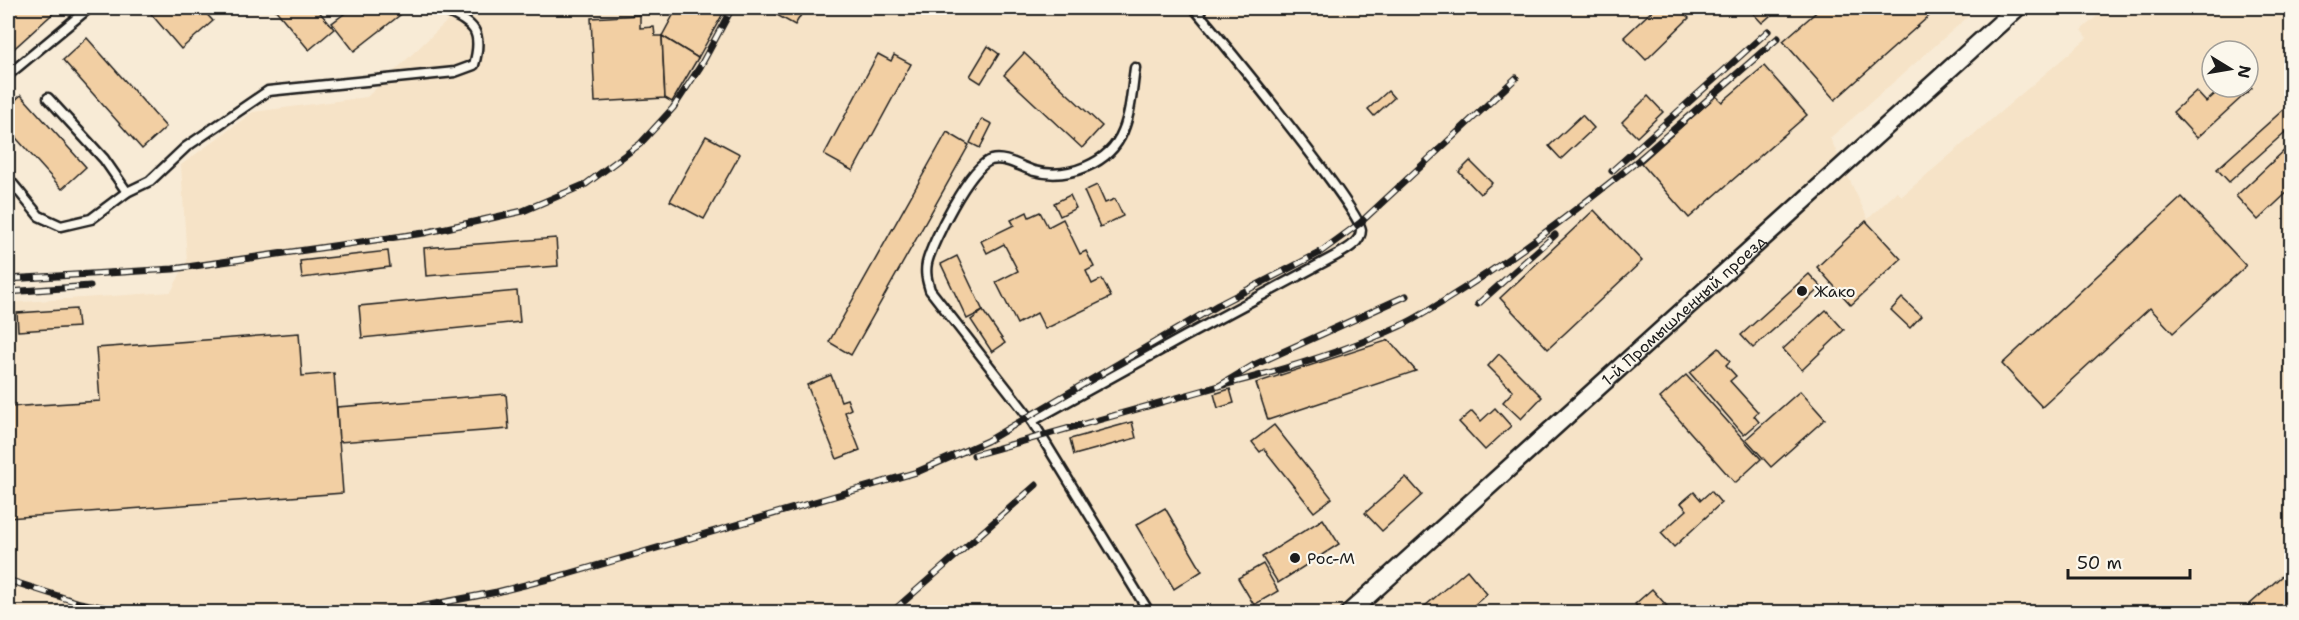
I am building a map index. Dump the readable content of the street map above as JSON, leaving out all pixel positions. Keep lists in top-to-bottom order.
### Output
{
  "streets": {
    "street": ["1-й Промышленный проезд"]
  },
  "places": ["Жако", "Рос-М"],
  "scale_bar": "50 m",
  "north": "right"
}
